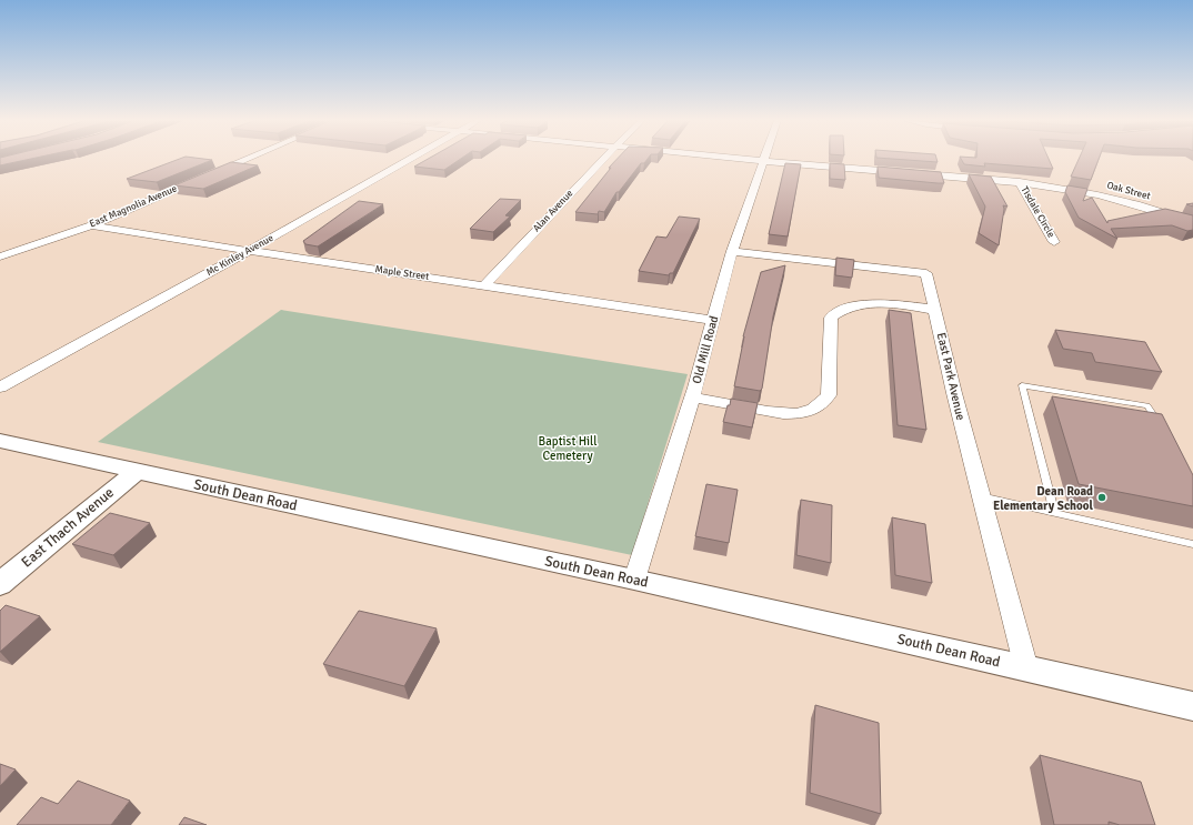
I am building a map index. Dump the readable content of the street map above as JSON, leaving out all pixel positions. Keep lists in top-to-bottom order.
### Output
{
  "streets": {
    "street": [
      "Oak Street",
      "East Magnolia Avenue",
      "Alan Avenue",
      "Tisdale Circle",
      "Mc Kinley Avenue",
      "Maple Street",
      "Old Mill Road",
      "East Park Avenue",
      "South Dean Road",
      "East Thach Avenue"
    ]
  },
  "crossings": [
    ["Oak Street", "Tisdale Circle"],
    ["Oak Street", "Old Mill Road"],
    ["East Magnolia Avenue", "Maple Street"],
    ["Alan Avenue", "Maple Street"],
    ["Mc Kinley Avenue", "Maple Street"],
    ["Maple Street", "Old Mill Road"],
    ["Old Mill Road", "East Park Avenue"],
    ["Old Mill Road", "South Dean Road"],
    ["East Park Avenue", "South Dean Road"],
    ["South Dean Road", "East Thach Avenue"]
  ],
  "parks": ["Baptist Hill Cemetery"],
  "places": ["Dean Road Elementary School"]
}
